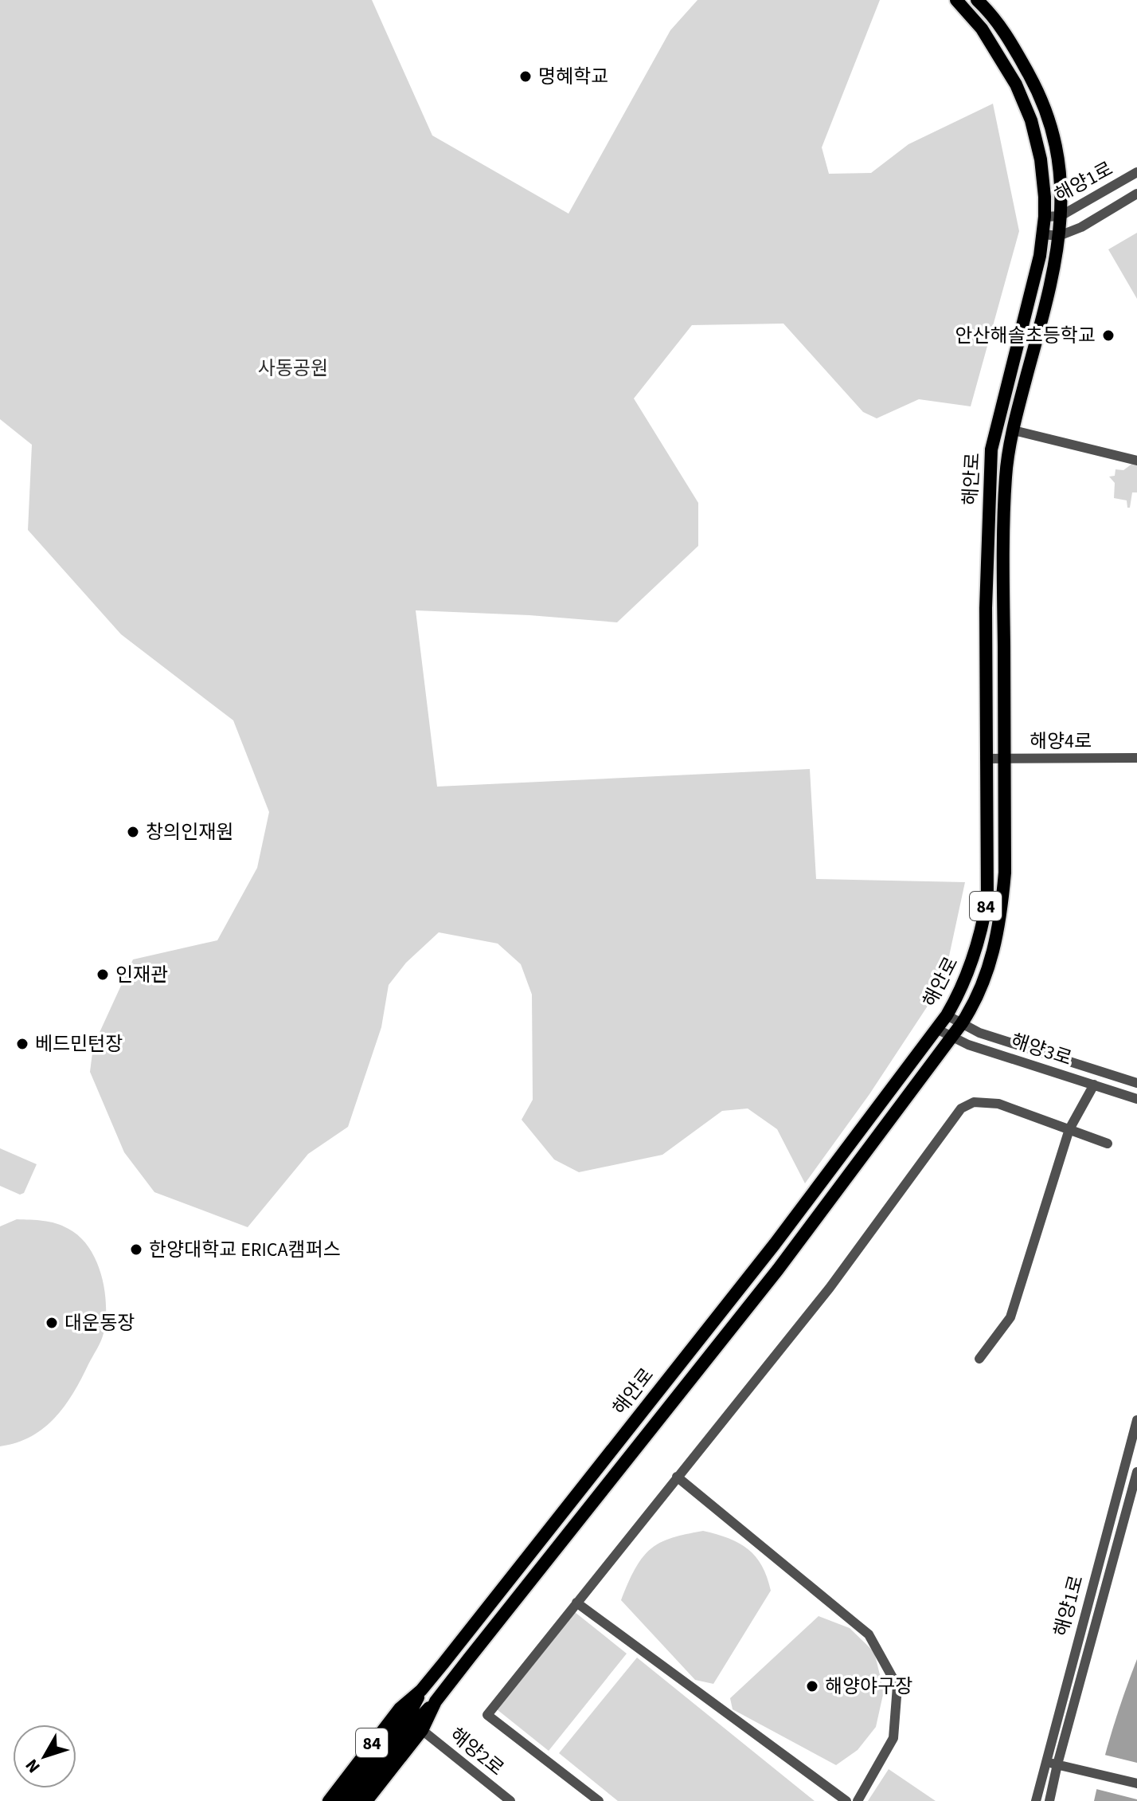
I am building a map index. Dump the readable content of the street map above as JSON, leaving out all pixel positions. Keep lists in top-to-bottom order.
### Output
{
  "streets": {
    "main road": ["해안로", "84"],
    "street": [
      "해양1로",
      "해양4로",
      "해양3로",
      "해양2로"
    ]
  },
  "crossings": [
    ["해양1로", "해안로"],
    ["해안로", "해양4로"],
    ["해안로", "해양3로"],
    ["해안로", "해양2로"]
  ],
  "parks": ["사동공원"],
  "places": [
    "명혜학교",
    "안산해솔초등학교",
    "창의인재원",
    "인재관",
    "베드민턴장",
    "한양대학교 ERICA캠퍼스",
    "대운동장",
    "해양야구장"
  ],
  "north": "bottom left"
}
